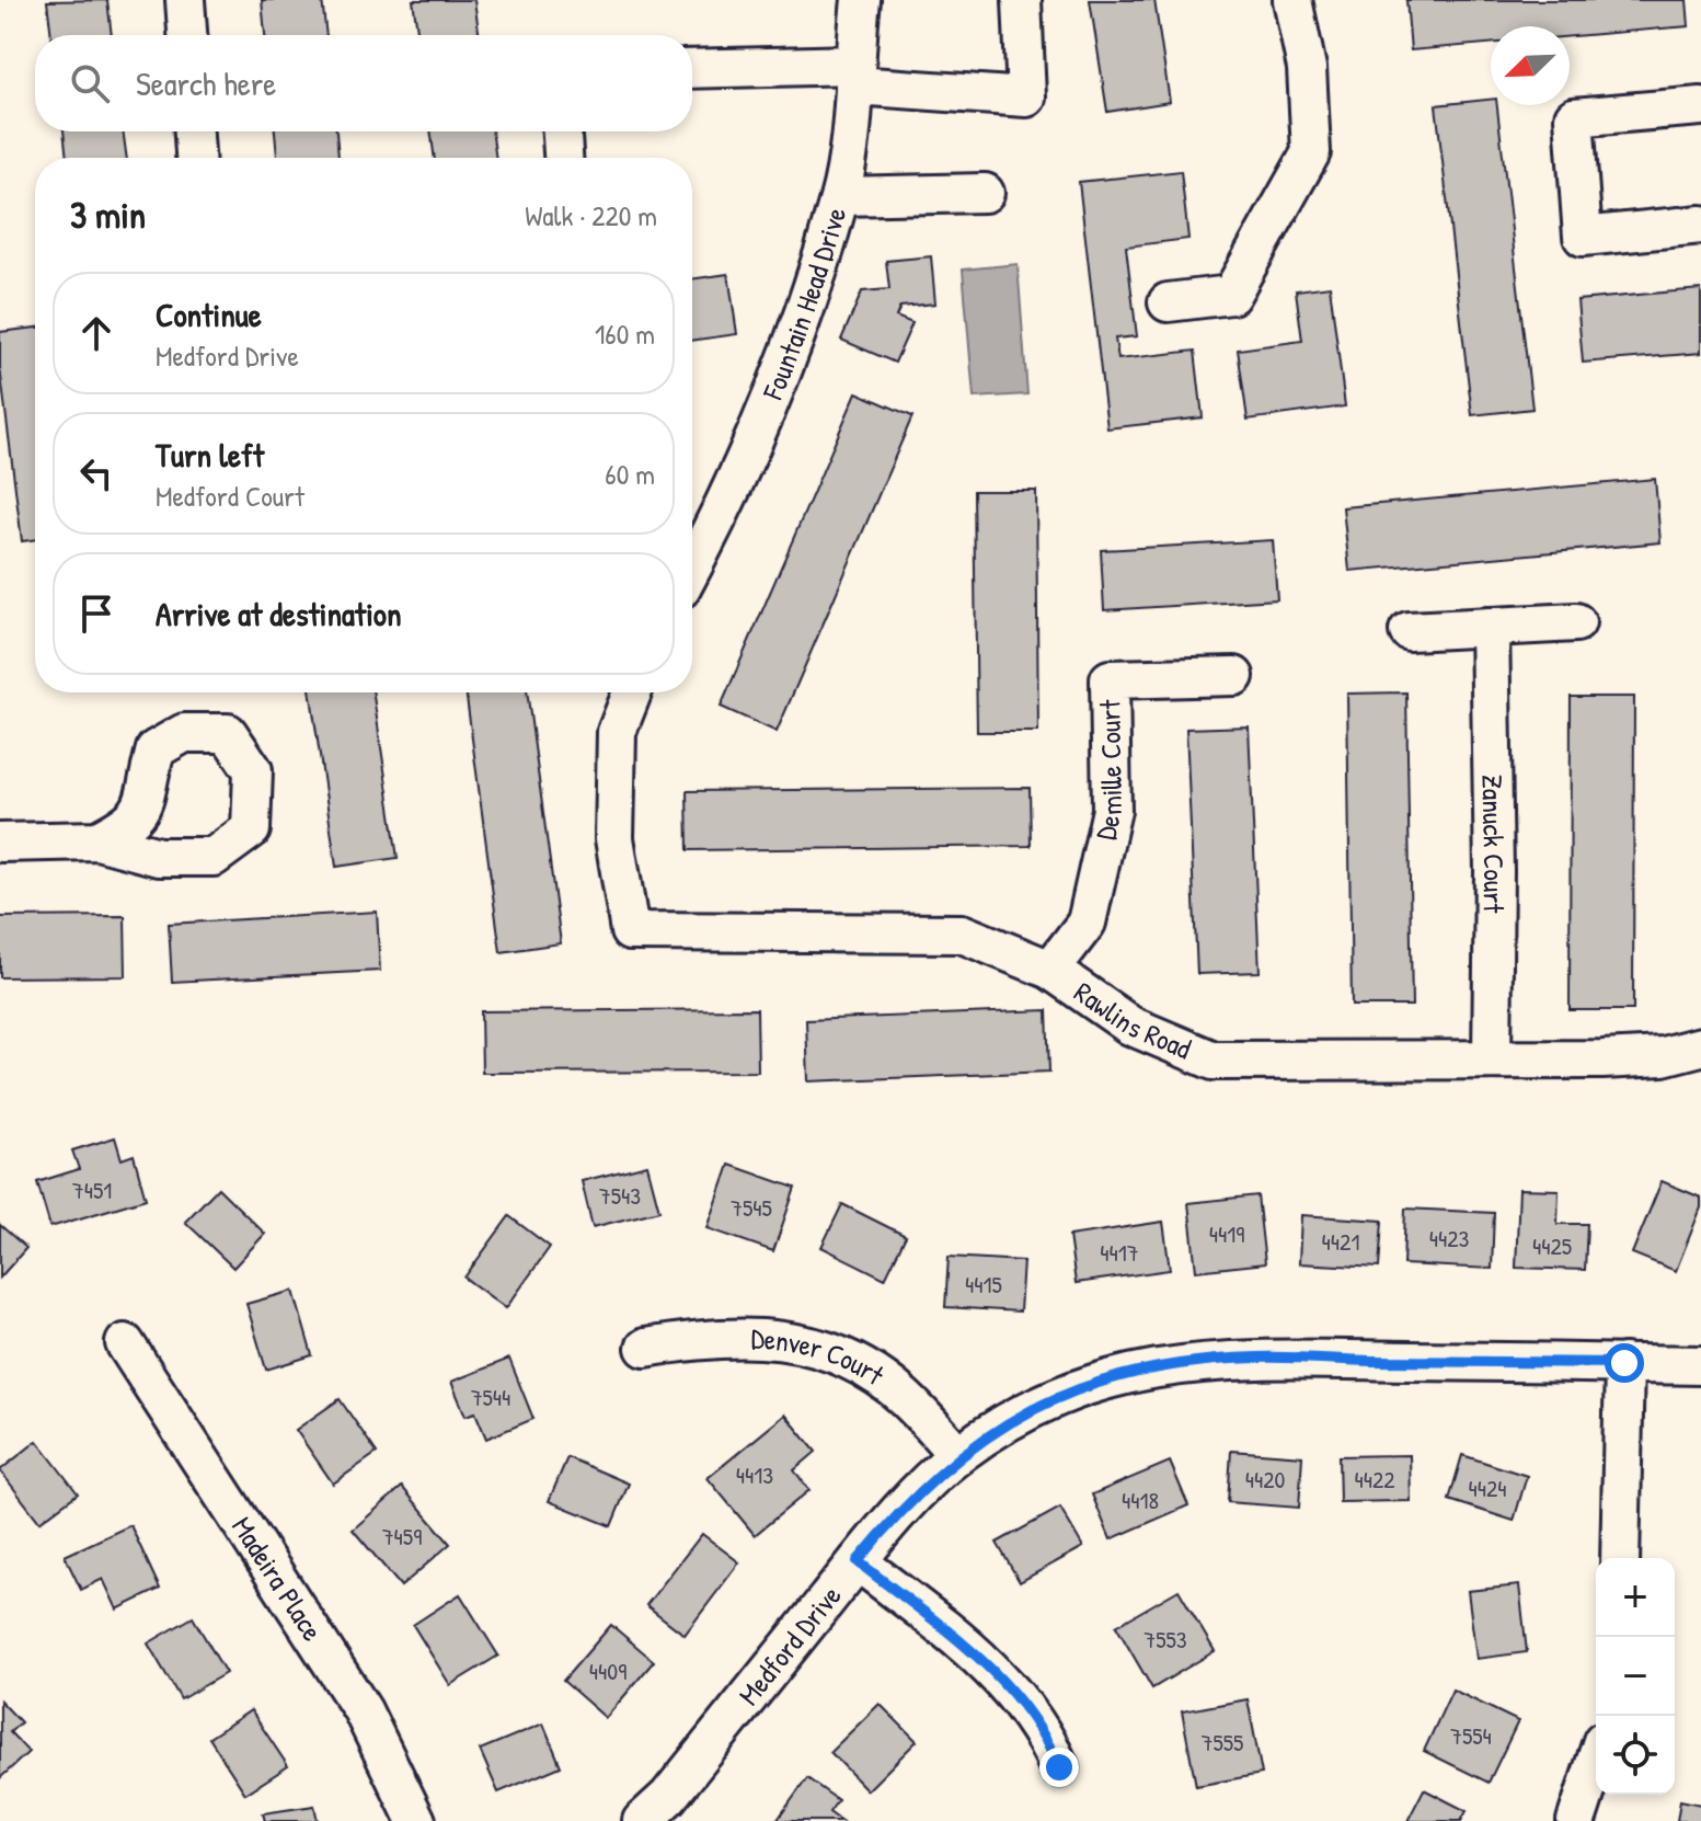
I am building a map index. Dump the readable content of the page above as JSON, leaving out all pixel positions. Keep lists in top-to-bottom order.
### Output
{
  "streets": {
    "street": [
      "Fountain Head Drive",
      "Demille Court",
      "Zanuck Court",
      "Rawlins Road",
      "Denver Court",
      "Madeira Place",
      "Medford Drive"
    ]
  },
  "crossings": [
    ["Demille Court", "Rawlins Road"],
    ["Zanuck Court", "Rawlins Road"],
    ["Denver Court", "Medford Drive"]
  ],
  "house_numbers": [
    "7451",
    "7543",
    "7545",
    "4419",
    "4423",
    "4421",
    "4425",
    "4417",
    "4415",
    "7544",
    "4413",
    "4420",
    "4422",
    "4424",
    "4418",
    "7459",
    "7553",
    "4409",
    "7554",
    "7555"
  ],
  "north": "bottom left",
  "page": {
    "search": "Search here",
    "heading": ["3 min", "Walk · 220 m"],
    "list": [
      ["Continue", "Medford Drive", "160 m"],
      ["Turn left", "Medford Court", "60 m"],
      "Arrive at destination"
    ],
    "map_buttons": ["+", "−"]
  }
}
